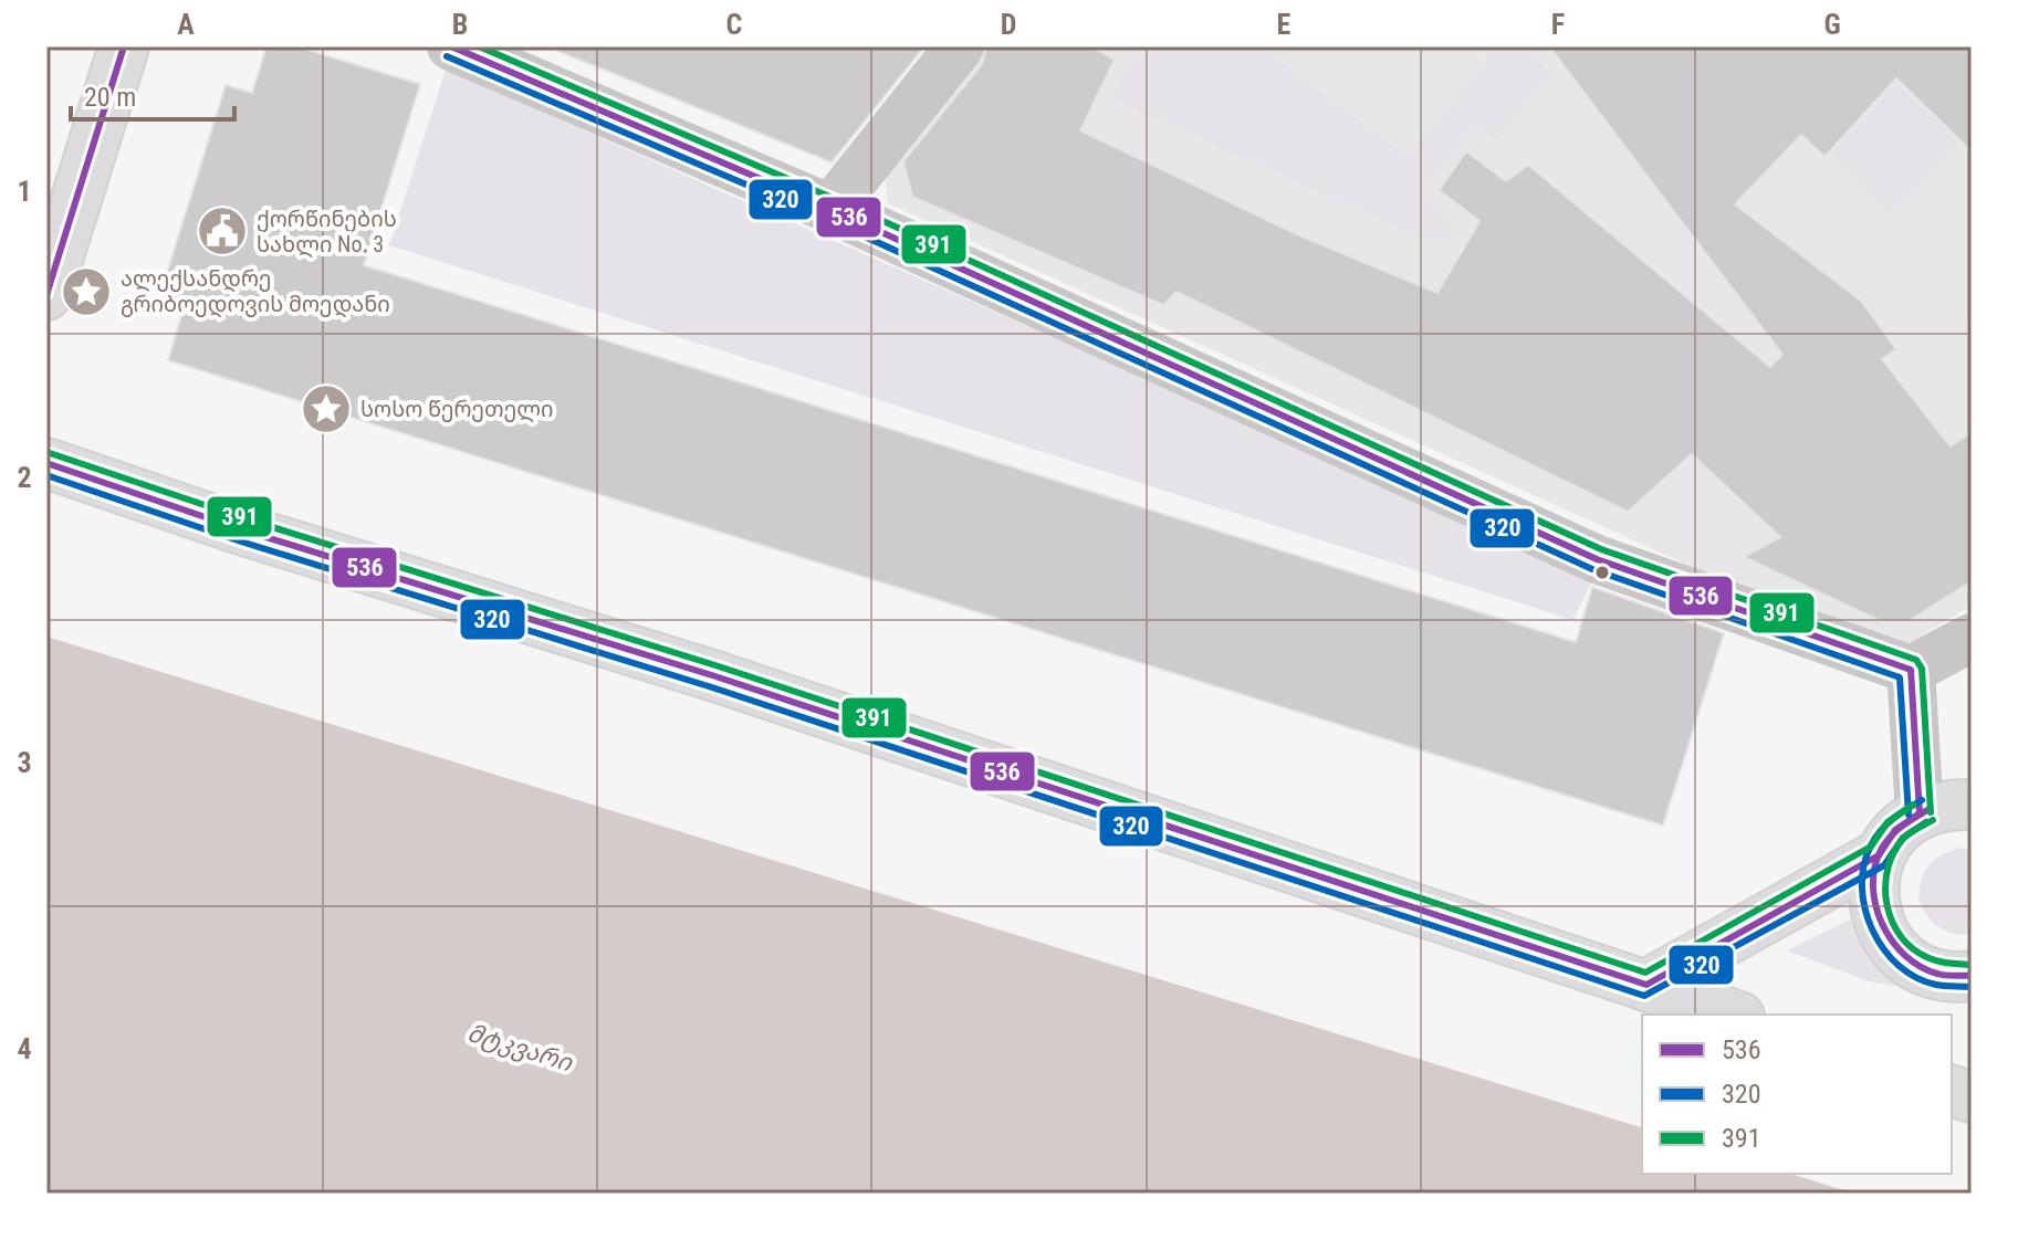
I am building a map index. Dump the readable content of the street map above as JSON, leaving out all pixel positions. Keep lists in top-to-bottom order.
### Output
{
  "water": ["მტკვარი"],
  "places": {
    "public building": ["ქორწინების სახლი No. 3"],
    "place": ["ალექსანდრე გრიბოედოვის მოედანი", "სოსო წერეთელი"]
  },
  "lines": ["transit line 536", "transit line 391", "transit line 320"],
  "legend": ["536", "320", "391"],
  "scale_bar": "20 m",
  "grid": {
    "columns": [
      "A",
      "B",
      "C",
      "D",
      "E",
      "F",
      "G"
    ],
    "rows": [
      "1",
      "2",
      "3",
      "4"
    ]
  }
}
